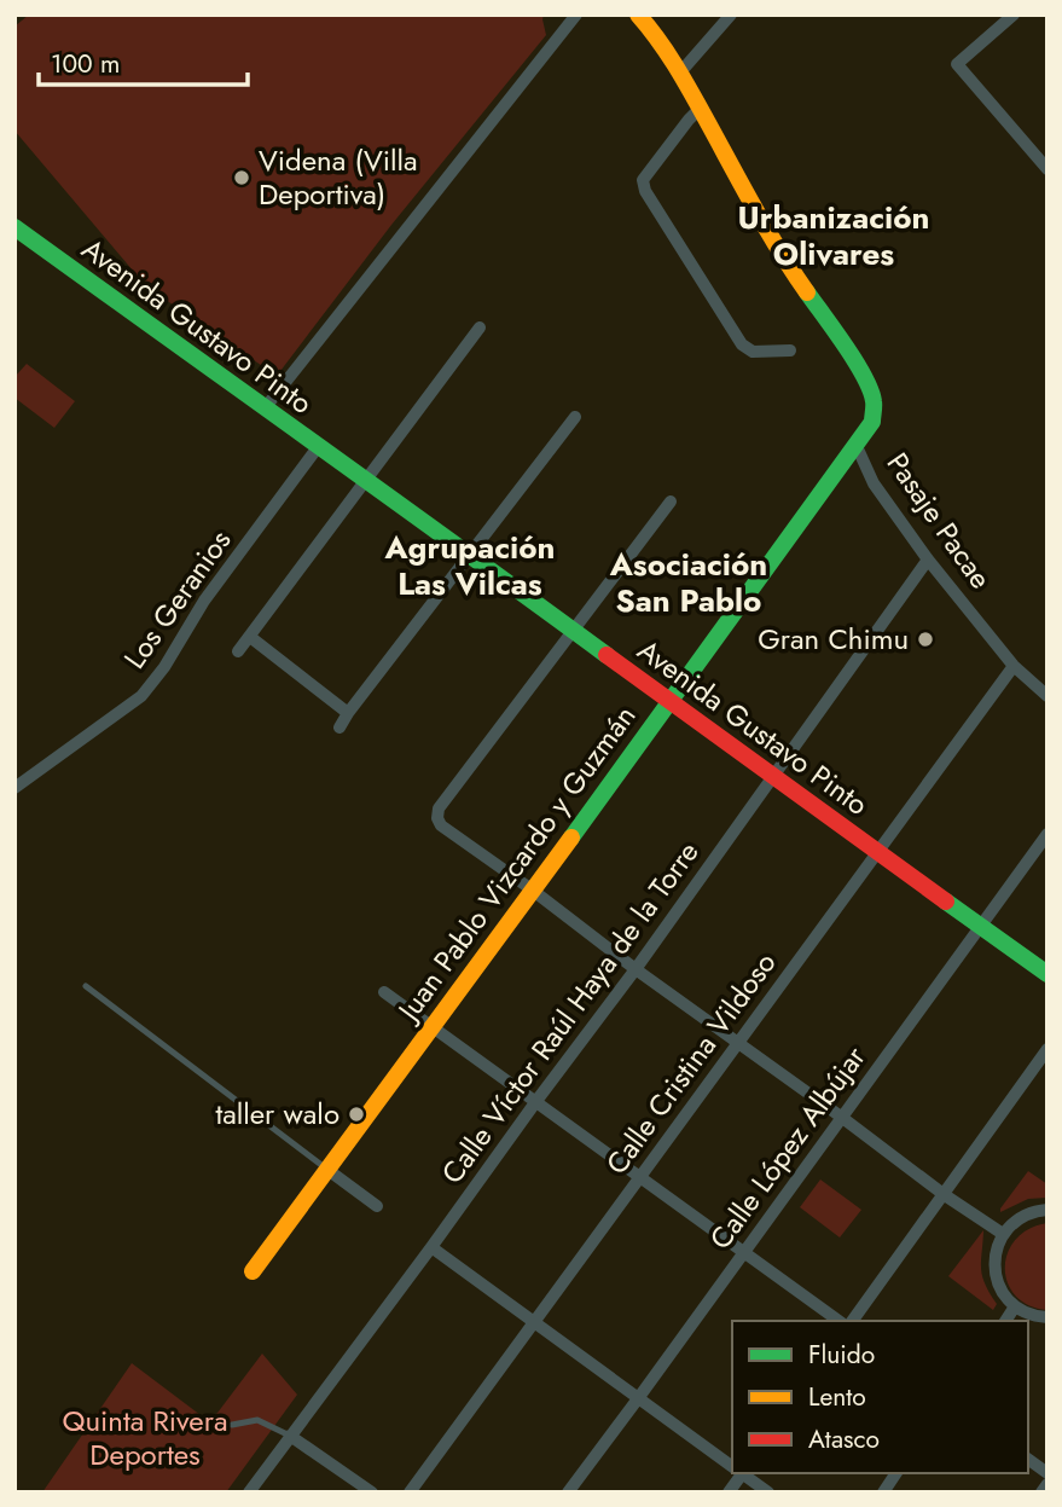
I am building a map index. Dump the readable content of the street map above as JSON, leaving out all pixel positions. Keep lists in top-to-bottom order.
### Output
{
  "streets": {
    "street": [
      "Avenida Gustavo Pinto",
      "Pasaje Pacae",
      "Los Geranios",
      "Juan Pablo Vizcardo y Guzmán",
      "Calle Víctor Raúl Haya de la Torre",
      "Calle Cristina Vildoso",
      "Calle López Albújar"
    ]
  },
  "crossings": [
    ["Avenida Gustavo Pinto", "Los Geranios"],
    ["Avenida Gustavo Pinto", "Juan Pablo Vizcardo y Guzmán"],
    ["Avenida Gustavo Pinto", "Calle Víctor Raúl Haya de la Torre"],
    ["Avenida Gustavo Pinto", "Calle Cristina Vildoso"],
    ["Avenida Gustavo Pinto", "Calle López Albújar"],
    ["Pasaje Pacae", "Juan Pablo Vizcardo y Guzmán"],
    ["Pasaje Pacae", "Calle Víctor Raúl Haya de la Torre"],
    ["Pasaje Pacae", "Calle Cristina Vildoso"]
  ],
  "districts": ["Urbanización Olivares", "Agrupación Las Vilcas", "Asociación San Pablo"],
  "parks": ["Quinta Rivera Deportes"],
  "places": ["Videna (Villa Deportiva)", "Gran Chimu", "taller walo"],
  "legend": ["Fluido", "Lento", "Atasco"],
  "scale_bar": "100 m"
}
